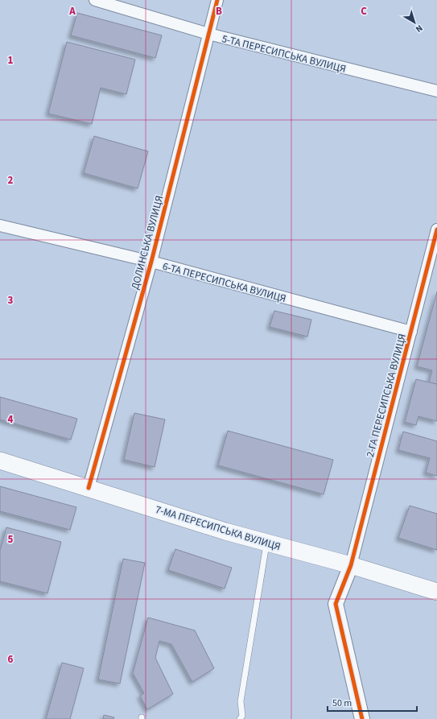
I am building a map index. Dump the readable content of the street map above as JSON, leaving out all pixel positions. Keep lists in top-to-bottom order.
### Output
{
  "streets": {
    "main road": ["7-МА ПЕРЕСИПСЬКА ВУЛИЦЯ"],
    "street": [
      "5-ТА ПЕРЕСИПСЬКА ВУЛИЦЯ",
      "ДОЛИНСЬКА ВУЛИЦЯ",
      "6-ТА ПЕРЕСИПСЬКА ВУЛИЦЯ",
      "2-ГА ПЕРЕСИПСЬКА ВУЛИЦЯ"
    ]
  },
  "crossings": [
    ["5-ТА ПЕРЕСИПСЬКА ВУЛИЦЯ", "ДОЛИНСЬКА ВУЛИЦЯ"],
    ["ДОЛИНСЬКА ВУЛИЦЯ", "6-ТА ПЕРЕСИПСЬКА ВУЛИЦЯ"],
    ["ДОЛИНСЬКА ВУЛИЦЯ", "7-МА ПЕРЕСИПСЬКА ВУЛИЦЯ"],
    ["6-ТА ПЕРЕСИПСЬКА ВУЛИЦЯ", "2-ГА ПЕРЕСИПСЬКА ВУЛИЦЯ"],
    ["2-ГА ПЕРЕСИПСЬКА ВУЛИЦЯ", "7-МА ПЕРЕСИПСЬКА ВУЛИЦЯ"]
  ],
  "scale_bar": "50 m",
  "north": "bottom right",
  "grid": {
    "columns": ["A", "B", "C"],
    "rows": [
      "1",
      "2",
      "3",
      "4",
      "5",
      "6"
    ]
  }
}
